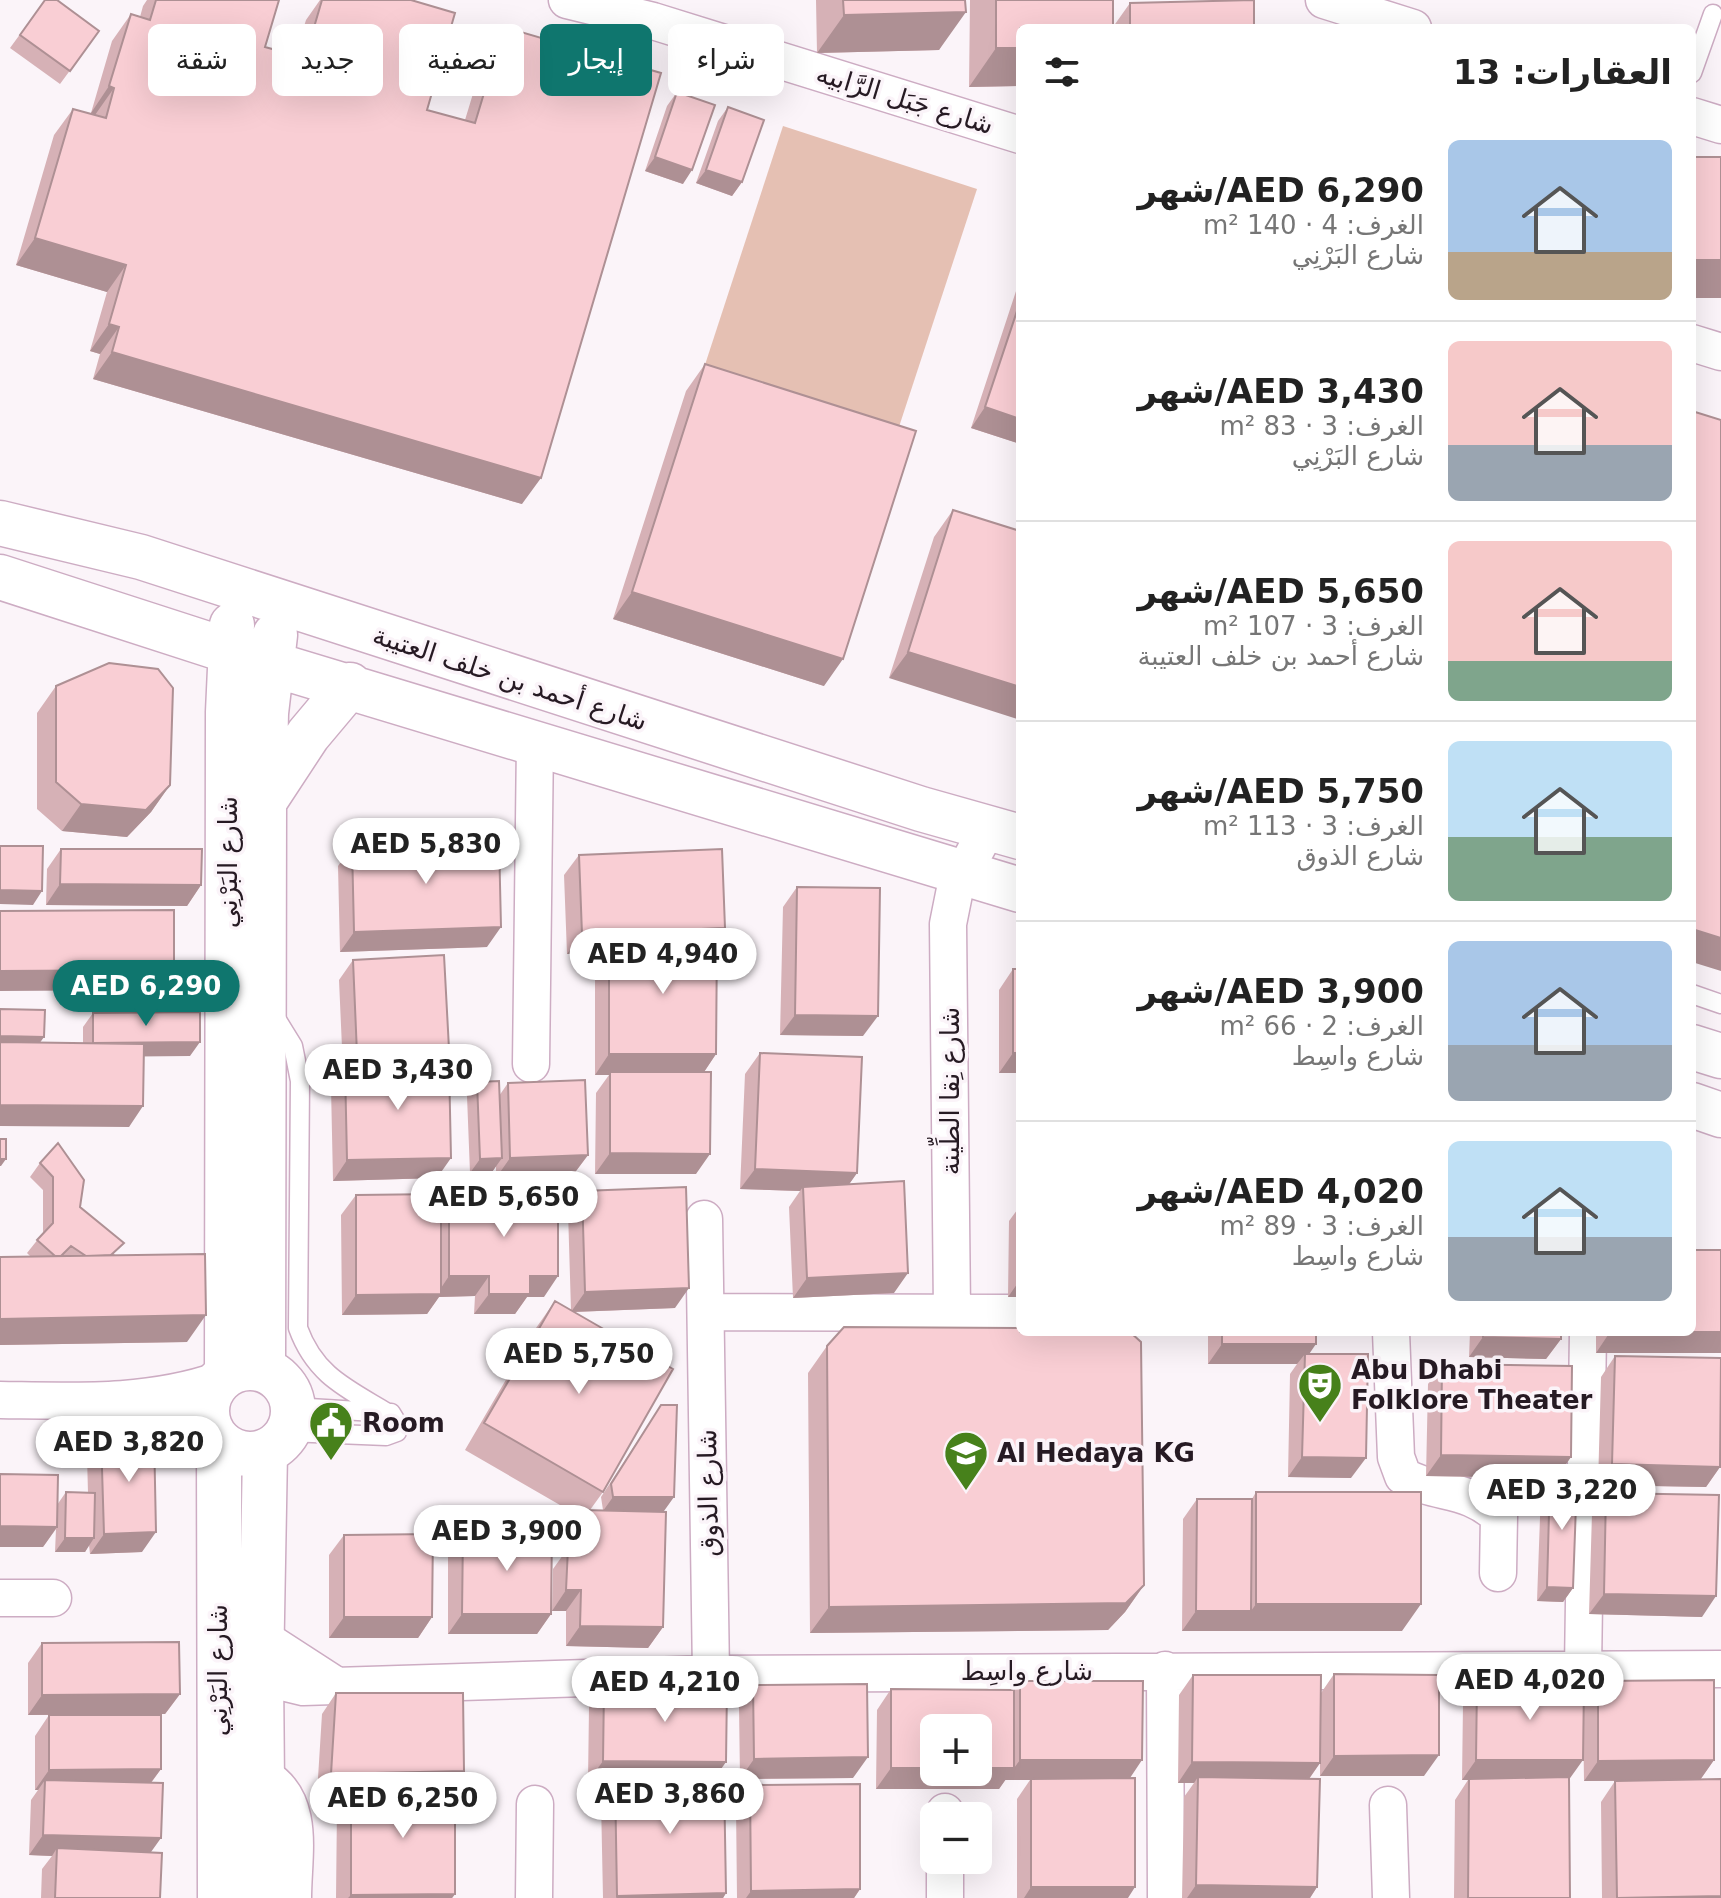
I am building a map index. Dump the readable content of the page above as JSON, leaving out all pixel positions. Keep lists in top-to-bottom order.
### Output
{
  "streets": {
    "street": [
      "شارع جَبَل الرَّابيه",
      "شارع أحمد بن خلف العتيبة",
      "شارع البَرْنِي",
      "شارع نِقا الطِّينة",
      "شارع الذوق",
      "شارع واسِط"
    ]
  },
  "crossings": [
    ["شارع أحمد بن خلف العتيبة", "شارع البَرْنِي"],
    ["شارع أحمد بن خلف العتيبة", "شارع نِقا الطِّينة"],
    ["شارع البَرْنِي", "شارع واسِط"],
    ["شارع الذوق", "شارع واسِط"]
  ],
  "places": {
    "theatre": ["Abu Dhabi Folklore Theater"],
    "public building": ["Room"],
    "school or university": ["Al Hedaya KG"]
  },
  "page": {
    "chip": [
      "شراء",
      "إيجار",
      "تصفية",
      "جديد",
      "شقة"
    ],
    "heading": "العقارات: 13",
    "list": [
      {
        "name": "AED 6,290/شهر",
        "note": "الغرف: 4 · 140 m² · شارع البَرْنِي"
      },
      {
        "name": "AED 3,430/شهر",
        "note": "الغرف: 3 · 83 m² · شارع البَرْنِي"
      },
      {
        "name": "AED 5,650/شهر",
        "note": "الغرف: 3 · 107 m² · شارع أحمد بن خلف العتيبة"
      },
      {
        "name": "AED 5,750/شهر",
        "note": "الغرف: 3 · 113 m² · شارع الذوق"
      },
      {
        "name": "AED 3,900/شهر",
        "note": "الغرف: 2 · 66 m² · شارع واسِط"
      },
      {
        "name": "AED 4,020/شهر",
        "note": "الغرف: 3 · 89 m² · شارع واسِط"
      }
    ],
    "price": [
      "AED 5,830",
      "AED 4,940",
      "AED 6,290",
      "AED 3,430",
      "AED 5,650",
      "AED 5,750",
      "AED 3,820",
      "AED 3,220",
      "AED 3,900",
      "AED 4,020",
      "AED 4,210",
      "AED 3,860",
      "AED 6,250"
    ],
    "map_buttons": ["+", "−"]
  }
}
